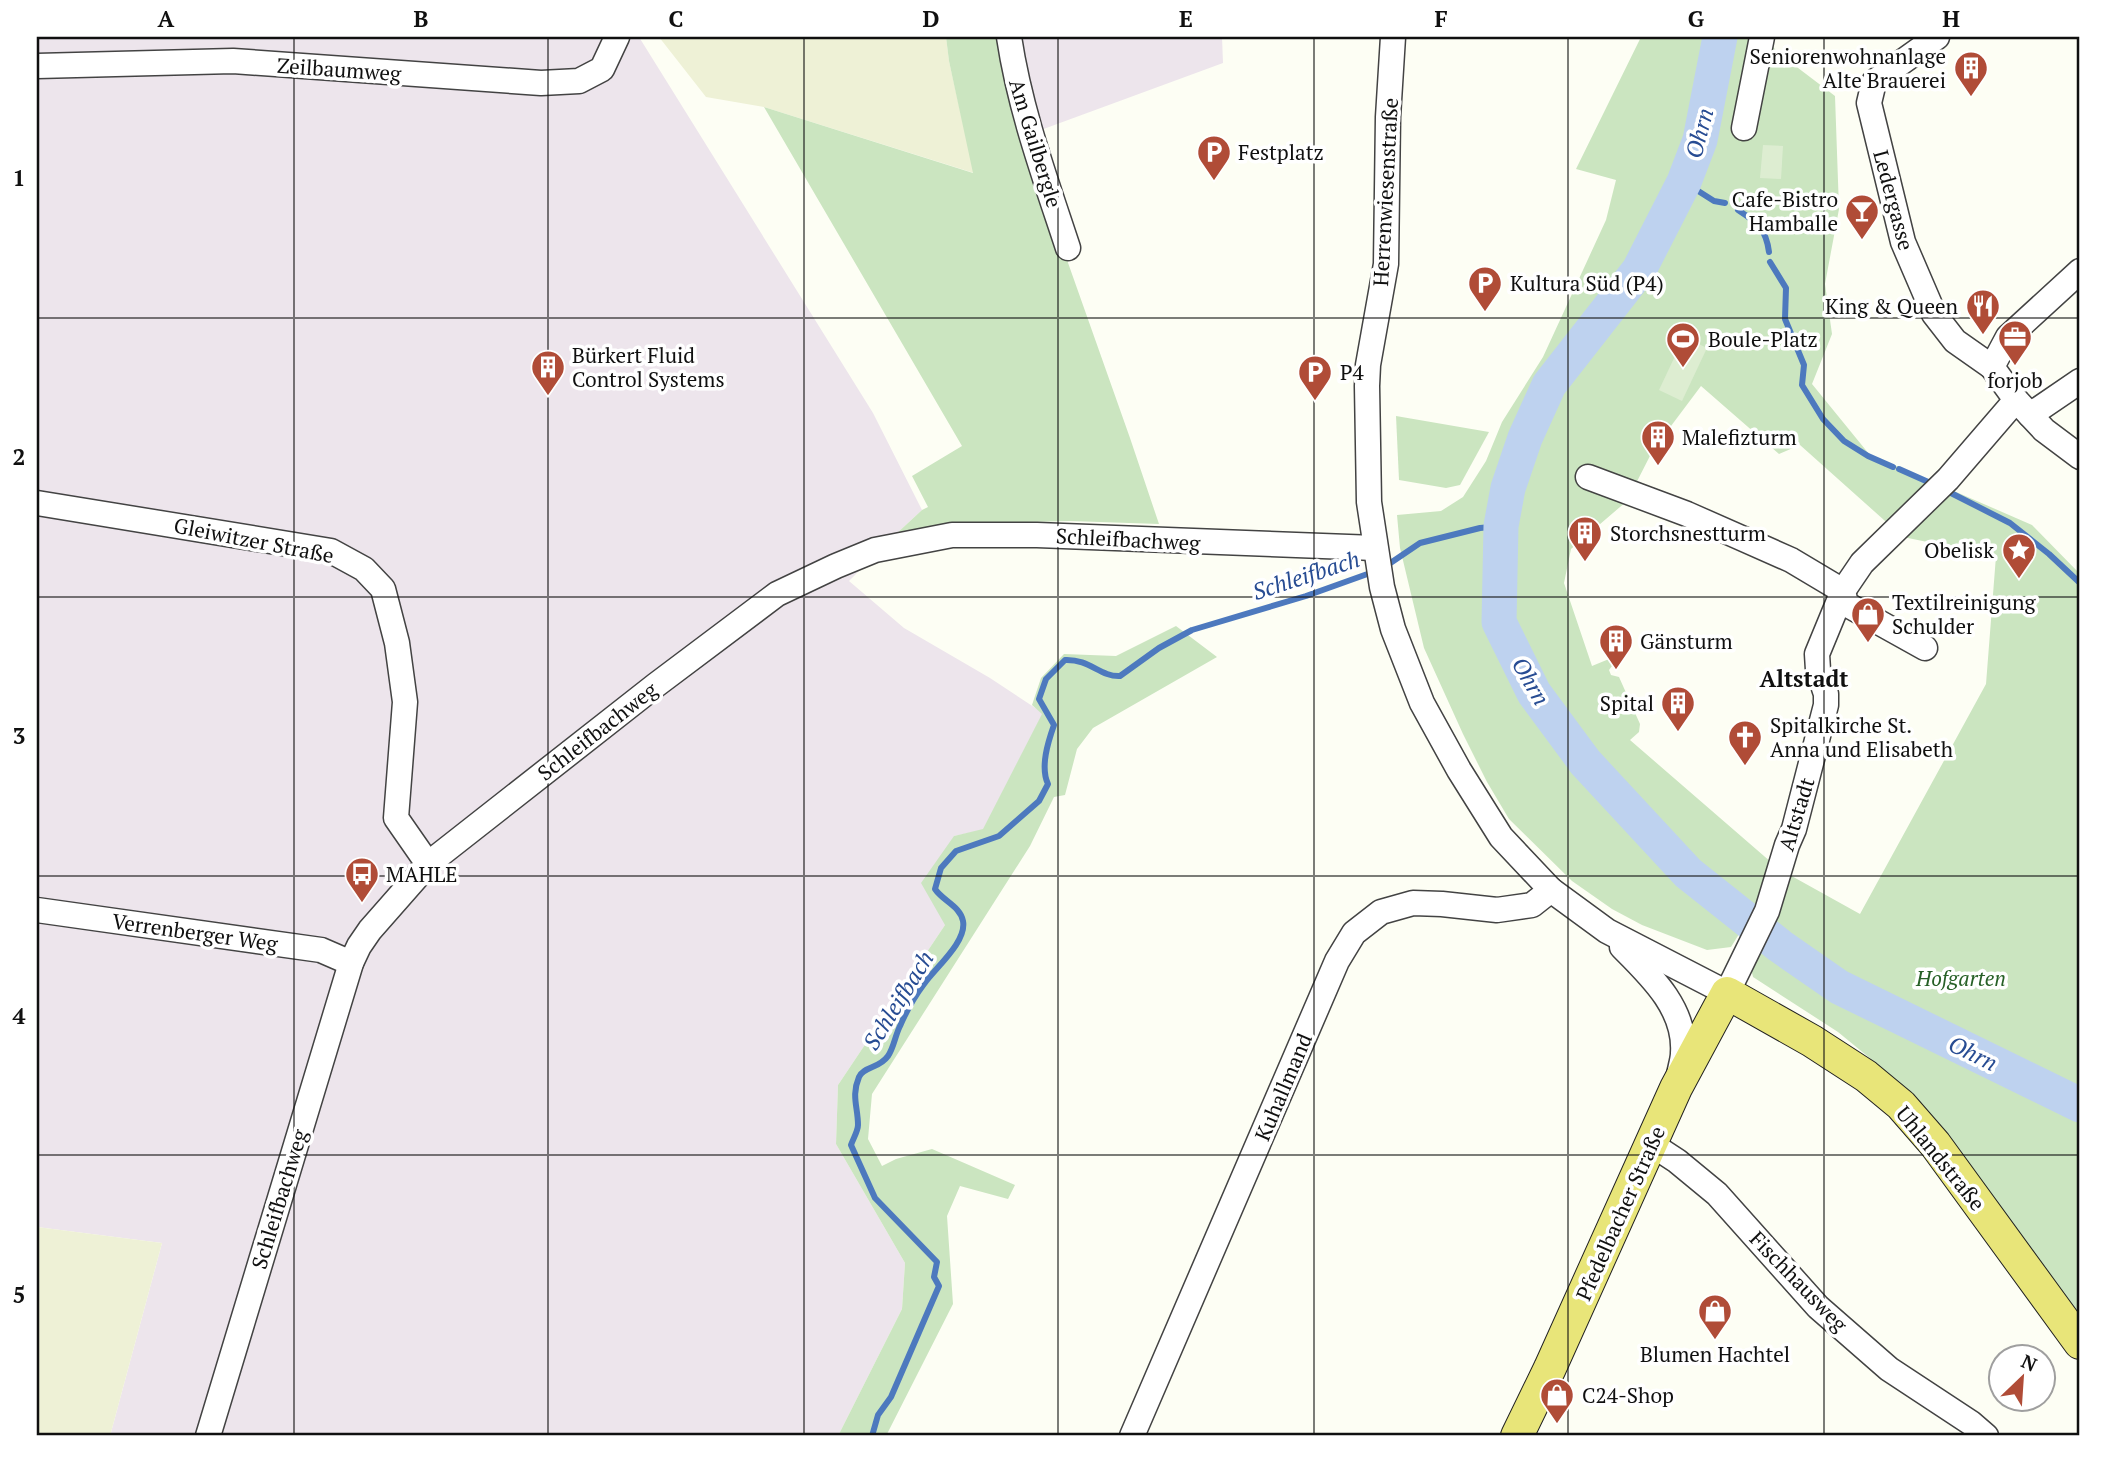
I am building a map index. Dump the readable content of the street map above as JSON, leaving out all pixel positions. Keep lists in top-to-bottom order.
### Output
{
  "streets": {
    "main road": ["Uhlandstraße", "Pfedelbacher Straße"],
    "street": [
      "Zeilbaumweg",
      "Am Gailbergle",
      "Herrenwiesenstraße",
      "Ledergasse",
      "Schleifbachweg",
      "Gleiwitzer Straße",
      "Altstadt",
      "Verrenberger Weg",
      "Kuhallmand",
      "Fischhausweg"
    ]
  },
  "crossings": [
    ["Herrenwiesenstraße", "Schleifbachweg"],
    ["Herrenwiesenstraße", "Altstadt"],
    ["Herrenwiesenstraße", "Kuhallmand"],
    ["Herrenwiesenstraße", "Uhlandstraße"],
    ["Herrenwiesenstraße", "Pfedelbacher Straße"],
    ["Ledergasse", "Altstadt"],
    ["Schleifbachweg", "Gleiwitzer Straße"],
    ["Schleifbachweg", "Verrenberger Weg"],
    ["Altstadt", "Uhlandstraße"],
    ["Altstadt", "Pfedelbacher Straße"],
    ["Uhlandstraße", "Pfedelbacher Straße"],
    ["Pfedelbacher Straße", "Fischhausweg"]
  ],
  "districts": ["Altstadt"],
  "water": ["Ohrn", "Schleifbach"],
  "parks": ["Hofgarten"],
  "places": {
    "building": [
      "Seniorenwohnanlage Alte Brauerei",
      "Bürkert Fluid Control Systems",
      "Malefizturm",
      "Storchsnestturm",
      "Gänsturm",
      "Spital"
    ],
    "parking": ["Festplatz", "Kultura Süd (P4)", "P4"],
    "bar": ["Cafe-Bistro Hamballe"],
    "restaurant": ["King & Queen"],
    "office": ["forjob"],
    "sports": ["Boule-Platz"],
    "place": ["Obelisk"],
    "shop": ["Textilreinigung Schulder", "Blumen Hachtel", "C24-Shop"],
    "church": ["Spitalkirche St. Anna und Elisabeth"],
    "bus stop": ["MAHLE"]
  },
  "north": "top right",
  "grid": {
    "columns": [
      "A",
      "B",
      "C",
      "D",
      "E",
      "F",
      "G",
      "H"
    ],
    "rows": [
      "1",
      "2",
      "3",
      "4",
      "5"
    ]
  }
}
